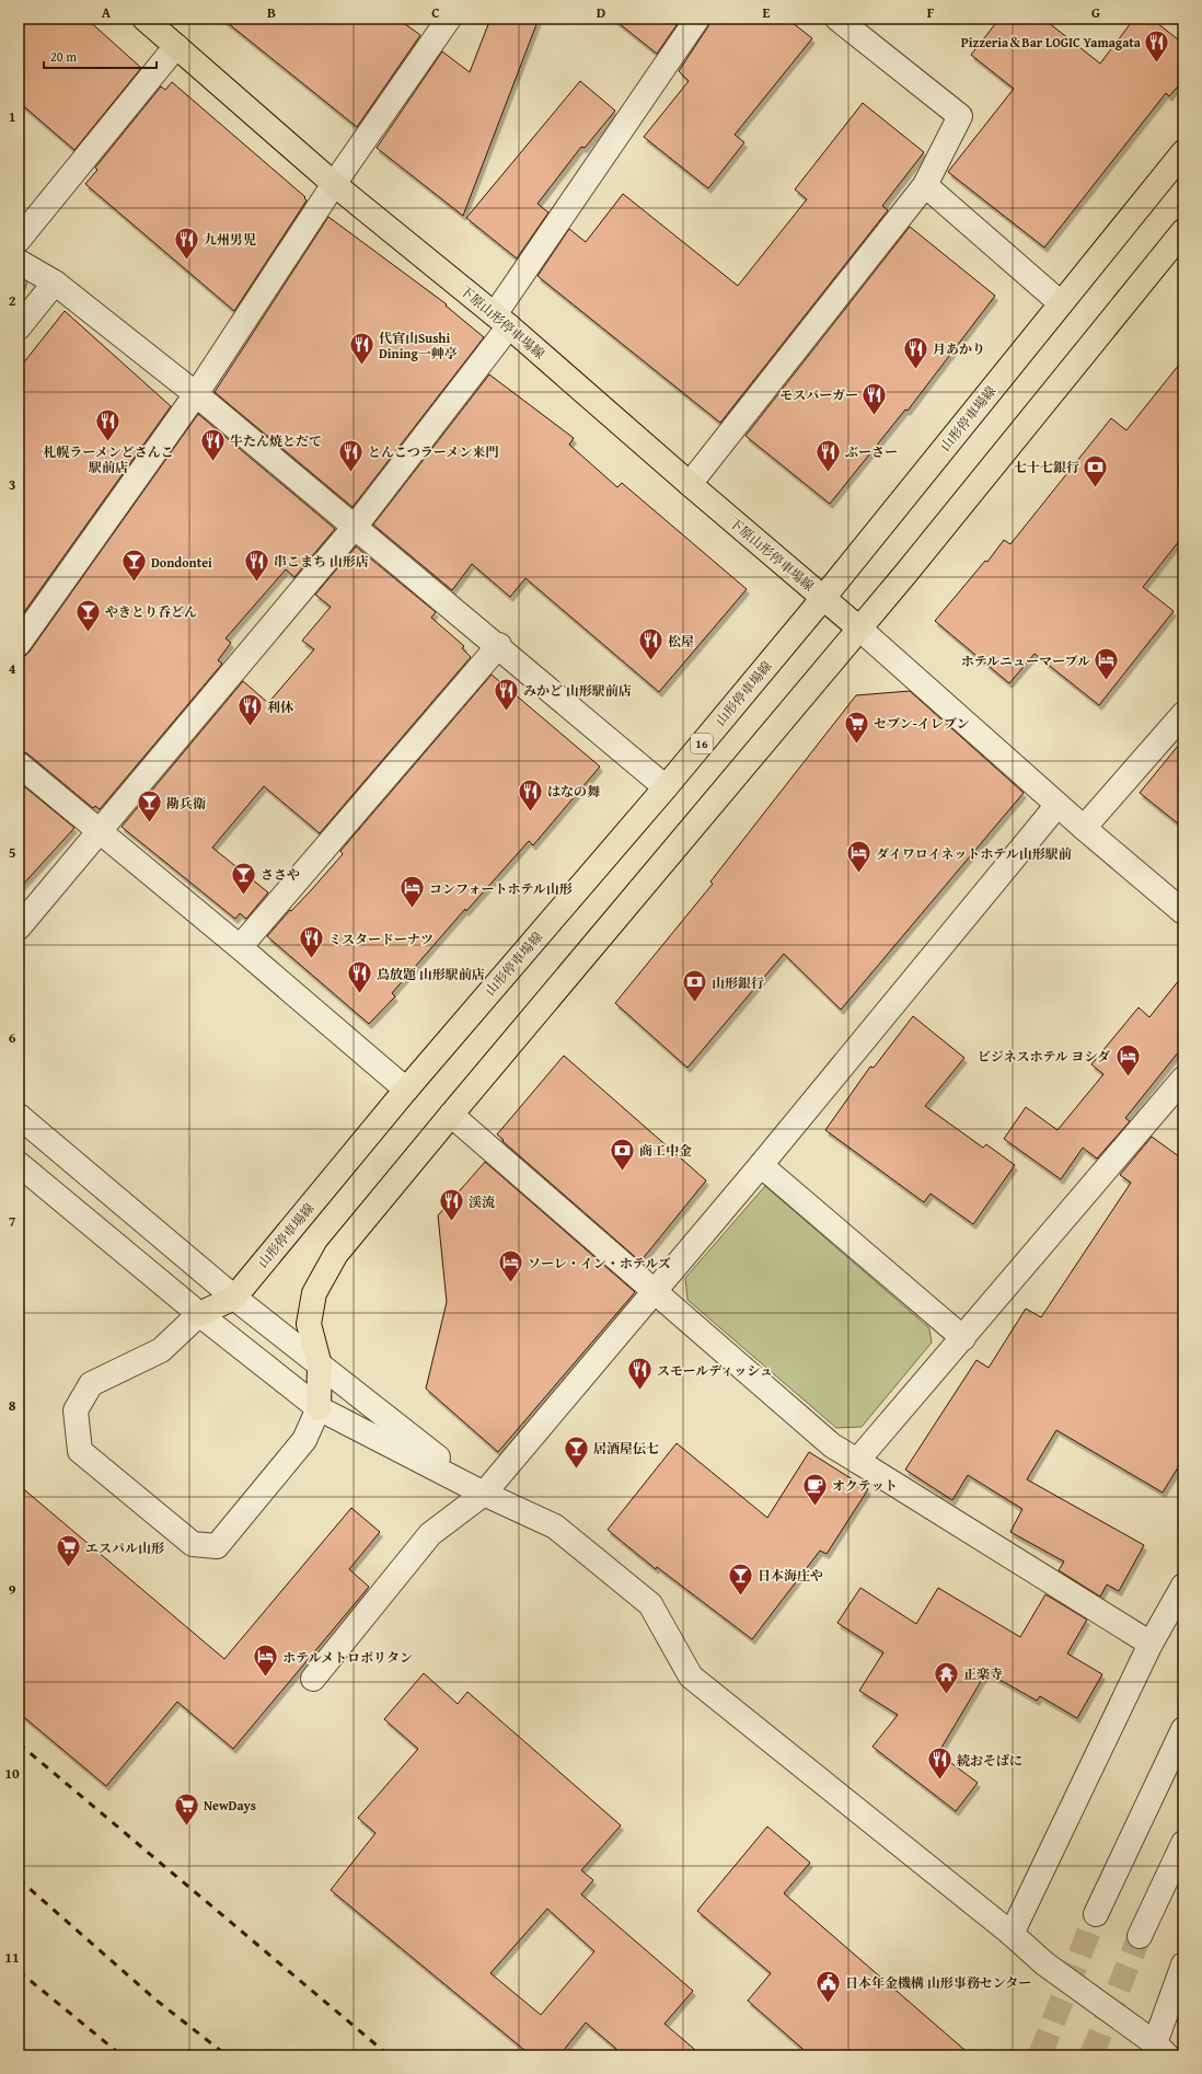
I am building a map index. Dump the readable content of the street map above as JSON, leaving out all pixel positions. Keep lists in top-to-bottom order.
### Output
{
  "streets": {
    "main road": ["下原山形停車場線", "山形停車場線", "16"]
  },
  "crossings": [
    ["下原山形停車場線", "山形停車場線"]
  ],
  "places": {
    "restaurant": [
      "Pizzeria＆Bar LOGIC Yamagata",
      "九州男児",
      "代官山Sushi Dining一艸亭",
      "月あかり",
      "モスバーガー",
      "札幌ラーメンどさんこ 駅前店",
      "牛たん焼とだて",
      "とんこつラーメン来門",
      "ぶーさー",
      "串こまち 山形店",
      "松屋",
      "みかど 山形駅前店",
      "利休",
      "はなの舞",
      "ミスタードーナツ",
      "鳥放題 山形駅前店",
      "渓流",
      "スモールディッシュ",
      "続おそばに"
    ],
    "bank": ["七十七銀行", "山形銀行", "商工中金"],
    "bar": [
      "Dondontei",
      "やきとり呑どん",
      "勘兵衛",
      "ささや",
      "居酒屋伝七",
      "日本海庄や"
    ],
    "hotel": [
      "ホテルニューマーブル",
      "ダイワロイネットホテル山形駅前",
      "コンフォートホテル山形",
      "ビジネスホテル ヨシダ",
      "ソーレ・イン・ホテルズ",
      "ホテルメトロポリタン"
    ],
    "supermarket": ["セブン-イレブン", "エスパル山形", "NewDays"],
    "cafe": ["オクテット"],
    "temple": ["正楽寺"],
    "public building": ["日本年金機構 山形事務センター"]
  },
  "scale_bar": "20 m",
  "grid": {
    "columns": [
      "A",
      "B",
      "C",
      "D",
      "E",
      "F",
      "G"
    ],
    "rows": [
      "1",
      "2",
      "3",
      "4",
      "5",
      "6",
      "7",
      "8",
      "9",
      "10",
      "11"
    ]
  }
}
